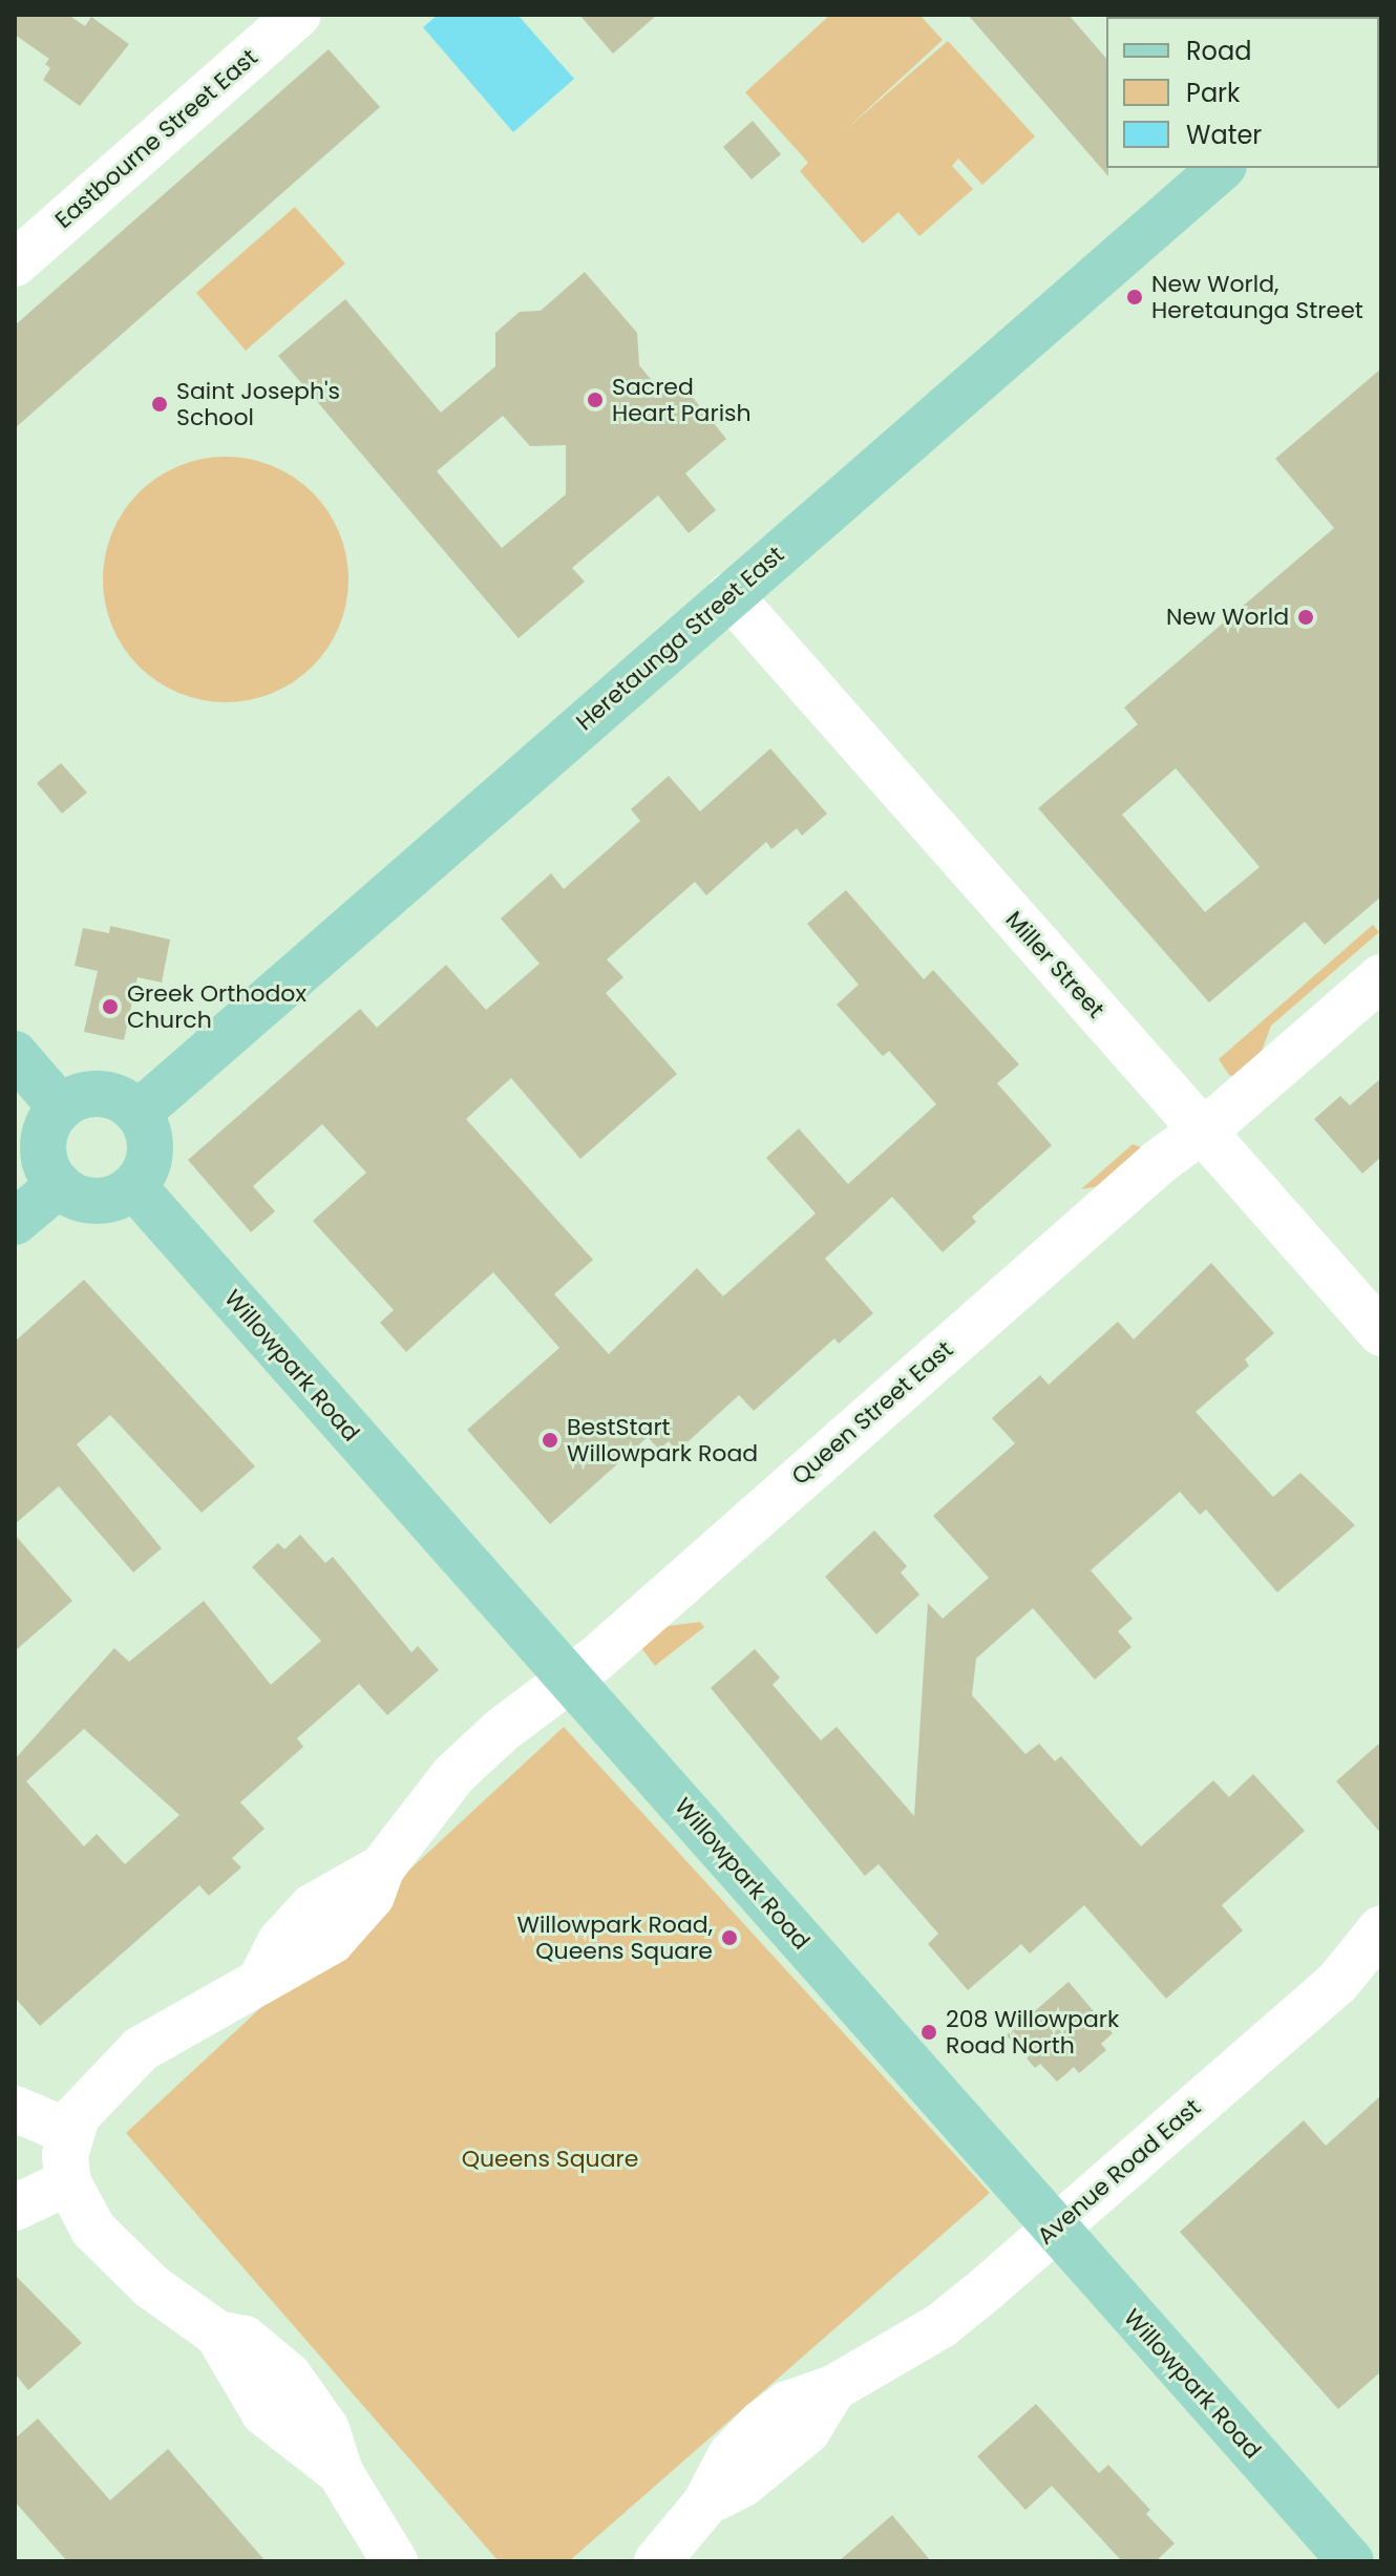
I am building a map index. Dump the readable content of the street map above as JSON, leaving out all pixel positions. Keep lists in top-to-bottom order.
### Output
{
  "streets": {
    "main road": ["Heretaunga Street East", "Willowpark Road"],
    "street": [
      "Eastbourne Street East",
      "Miller Street",
      "Queen Street East",
      "Avenue Road East"
    ]
  },
  "crossings": [
    ["Heretaunga Street East", "Miller Street"],
    ["Heretaunga Street East", "Willowpark Road"],
    ["Miller Street", "Queen Street East"],
    ["Willowpark Road", "Queen Street East"],
    ["Willowpark Road", "Avenue Road East"]
  ],
  "parks": ["Queens Square"],
  "places": [
    "New World, Heretaunga Street",
    "Sacred Heart Parish",
    "Saint Joseph's School",
    "New World",
    "Greek Orthodox Church",
    "BestStart Willowpark Road",
    "Willowpark Road, Queens Square",
    "208 Willowpark Road North"
  ],
  "legend": ["Road", "Park", "Water"]
}
